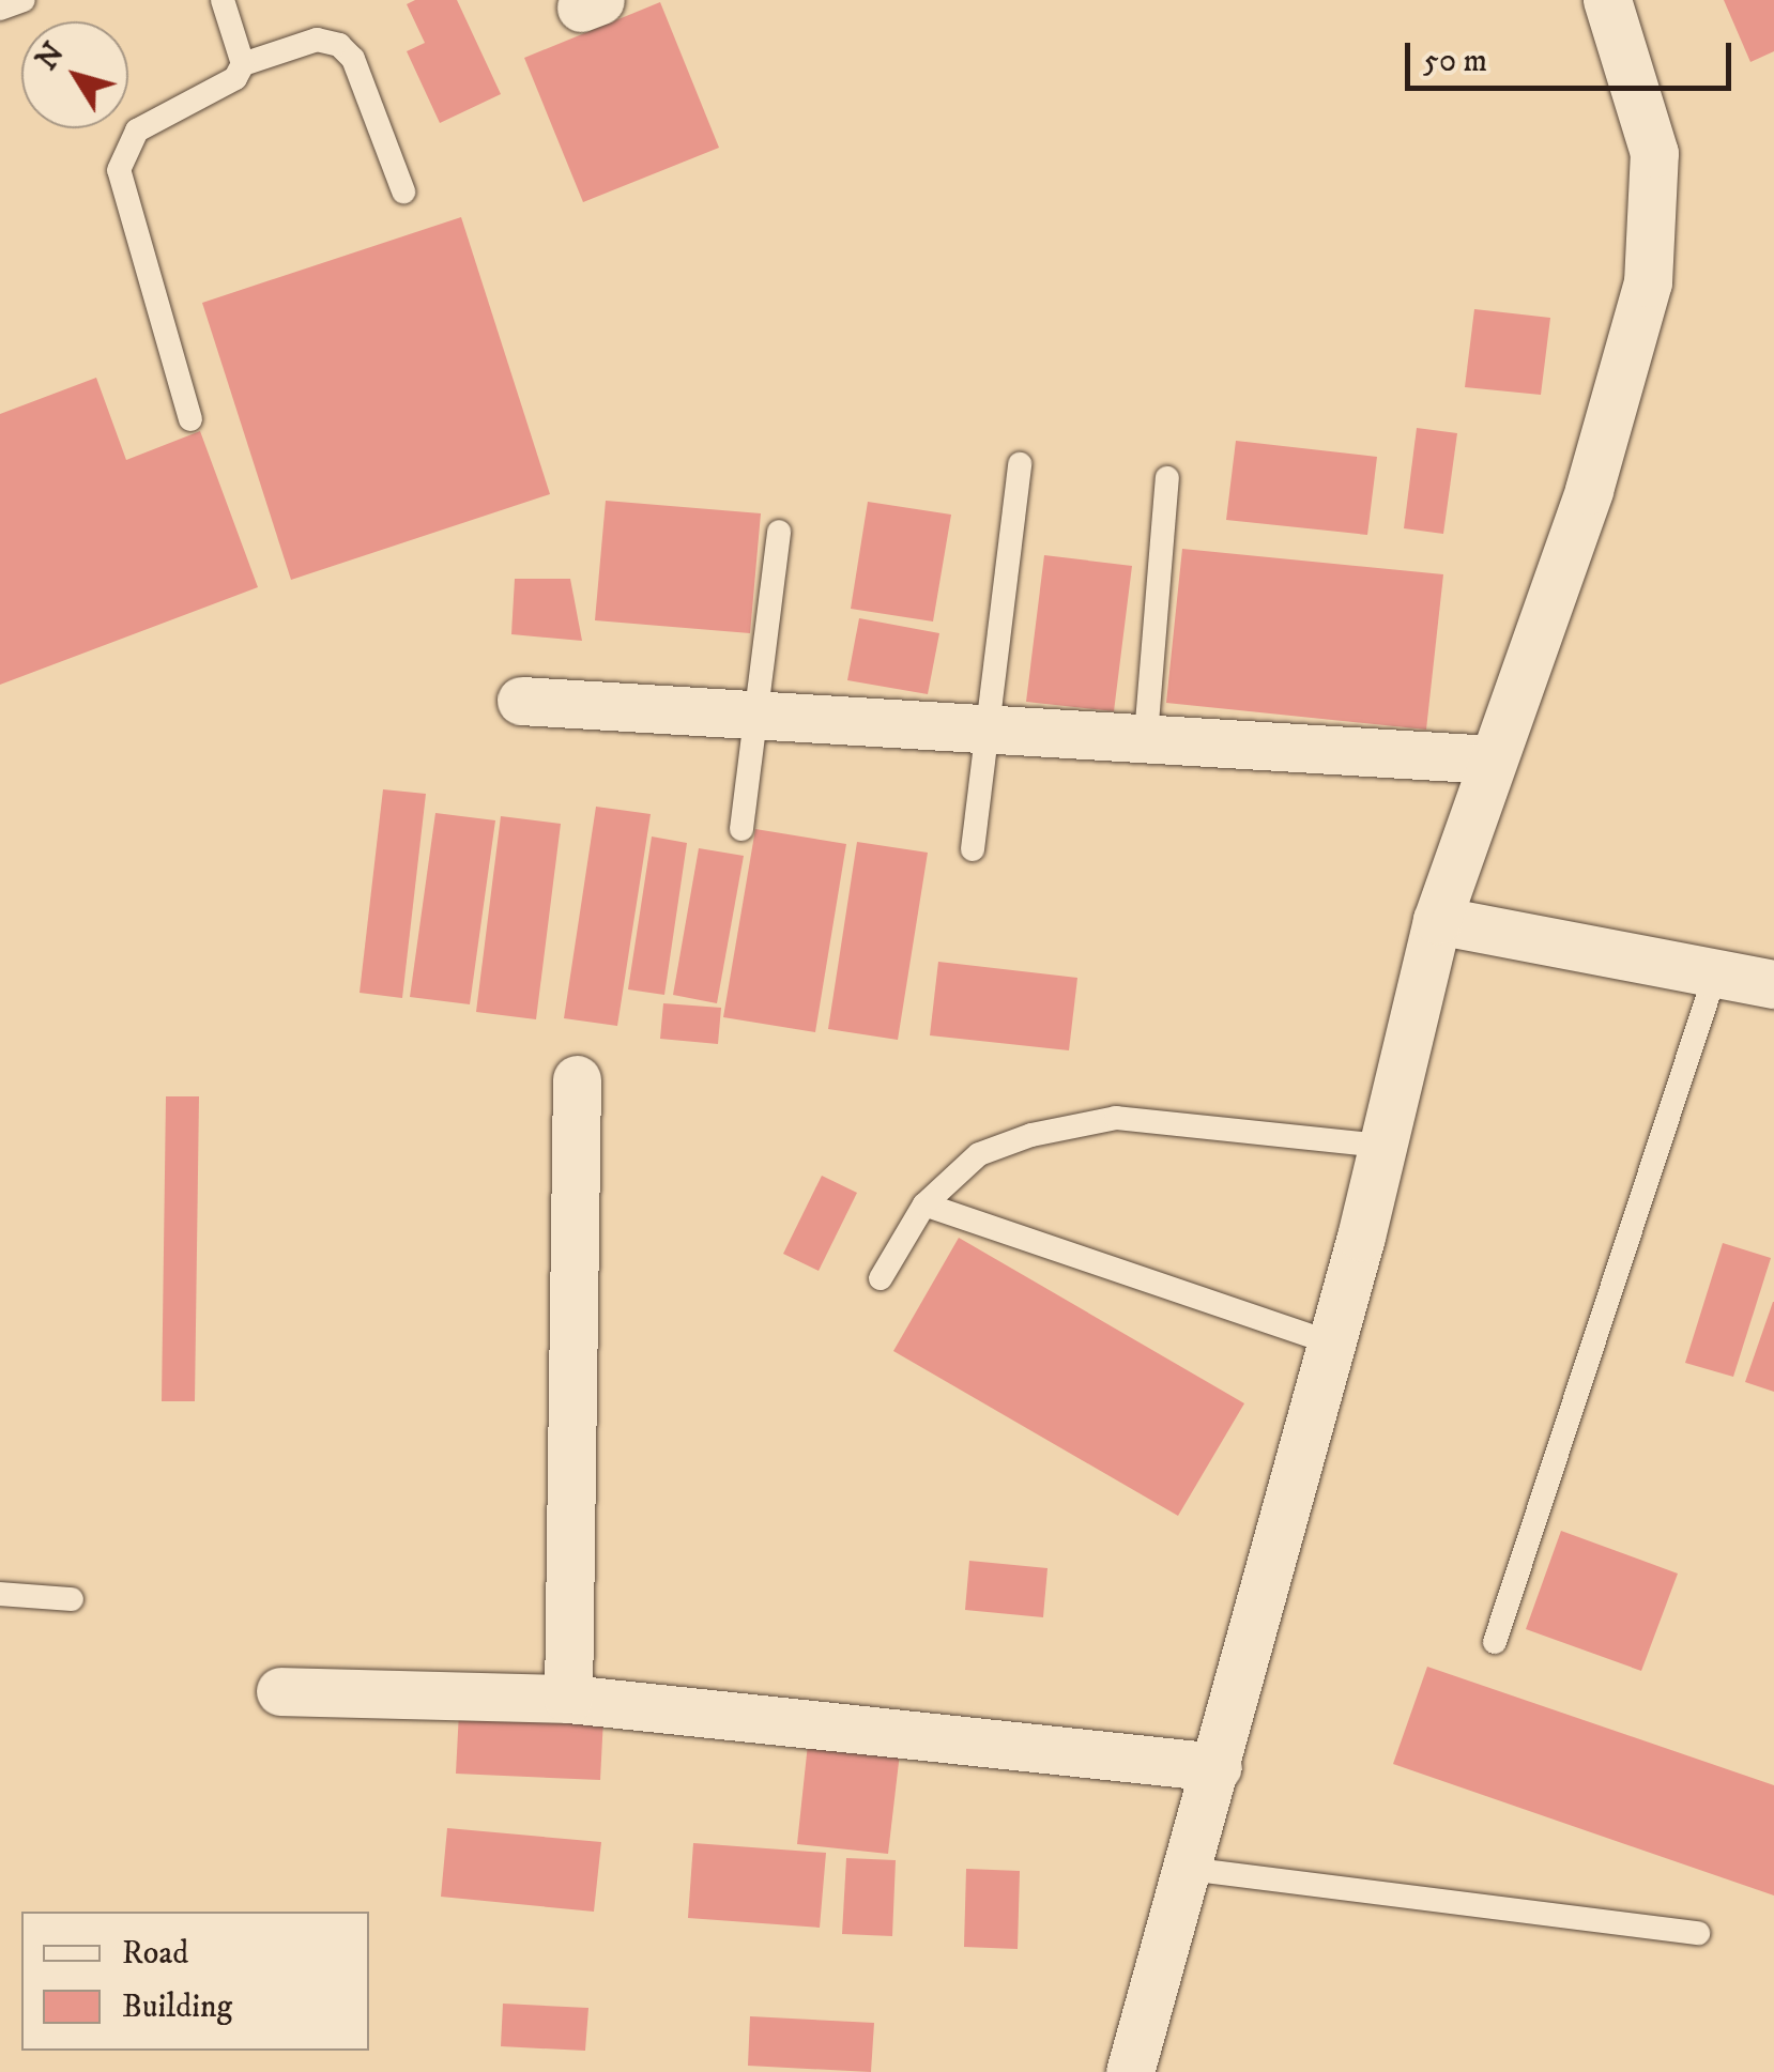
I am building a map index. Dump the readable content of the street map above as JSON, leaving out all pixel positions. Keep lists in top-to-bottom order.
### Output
{
  "legend": ["Road", "Building"],
  "scale_bar": "50 m",
  "north": "top left"
}
